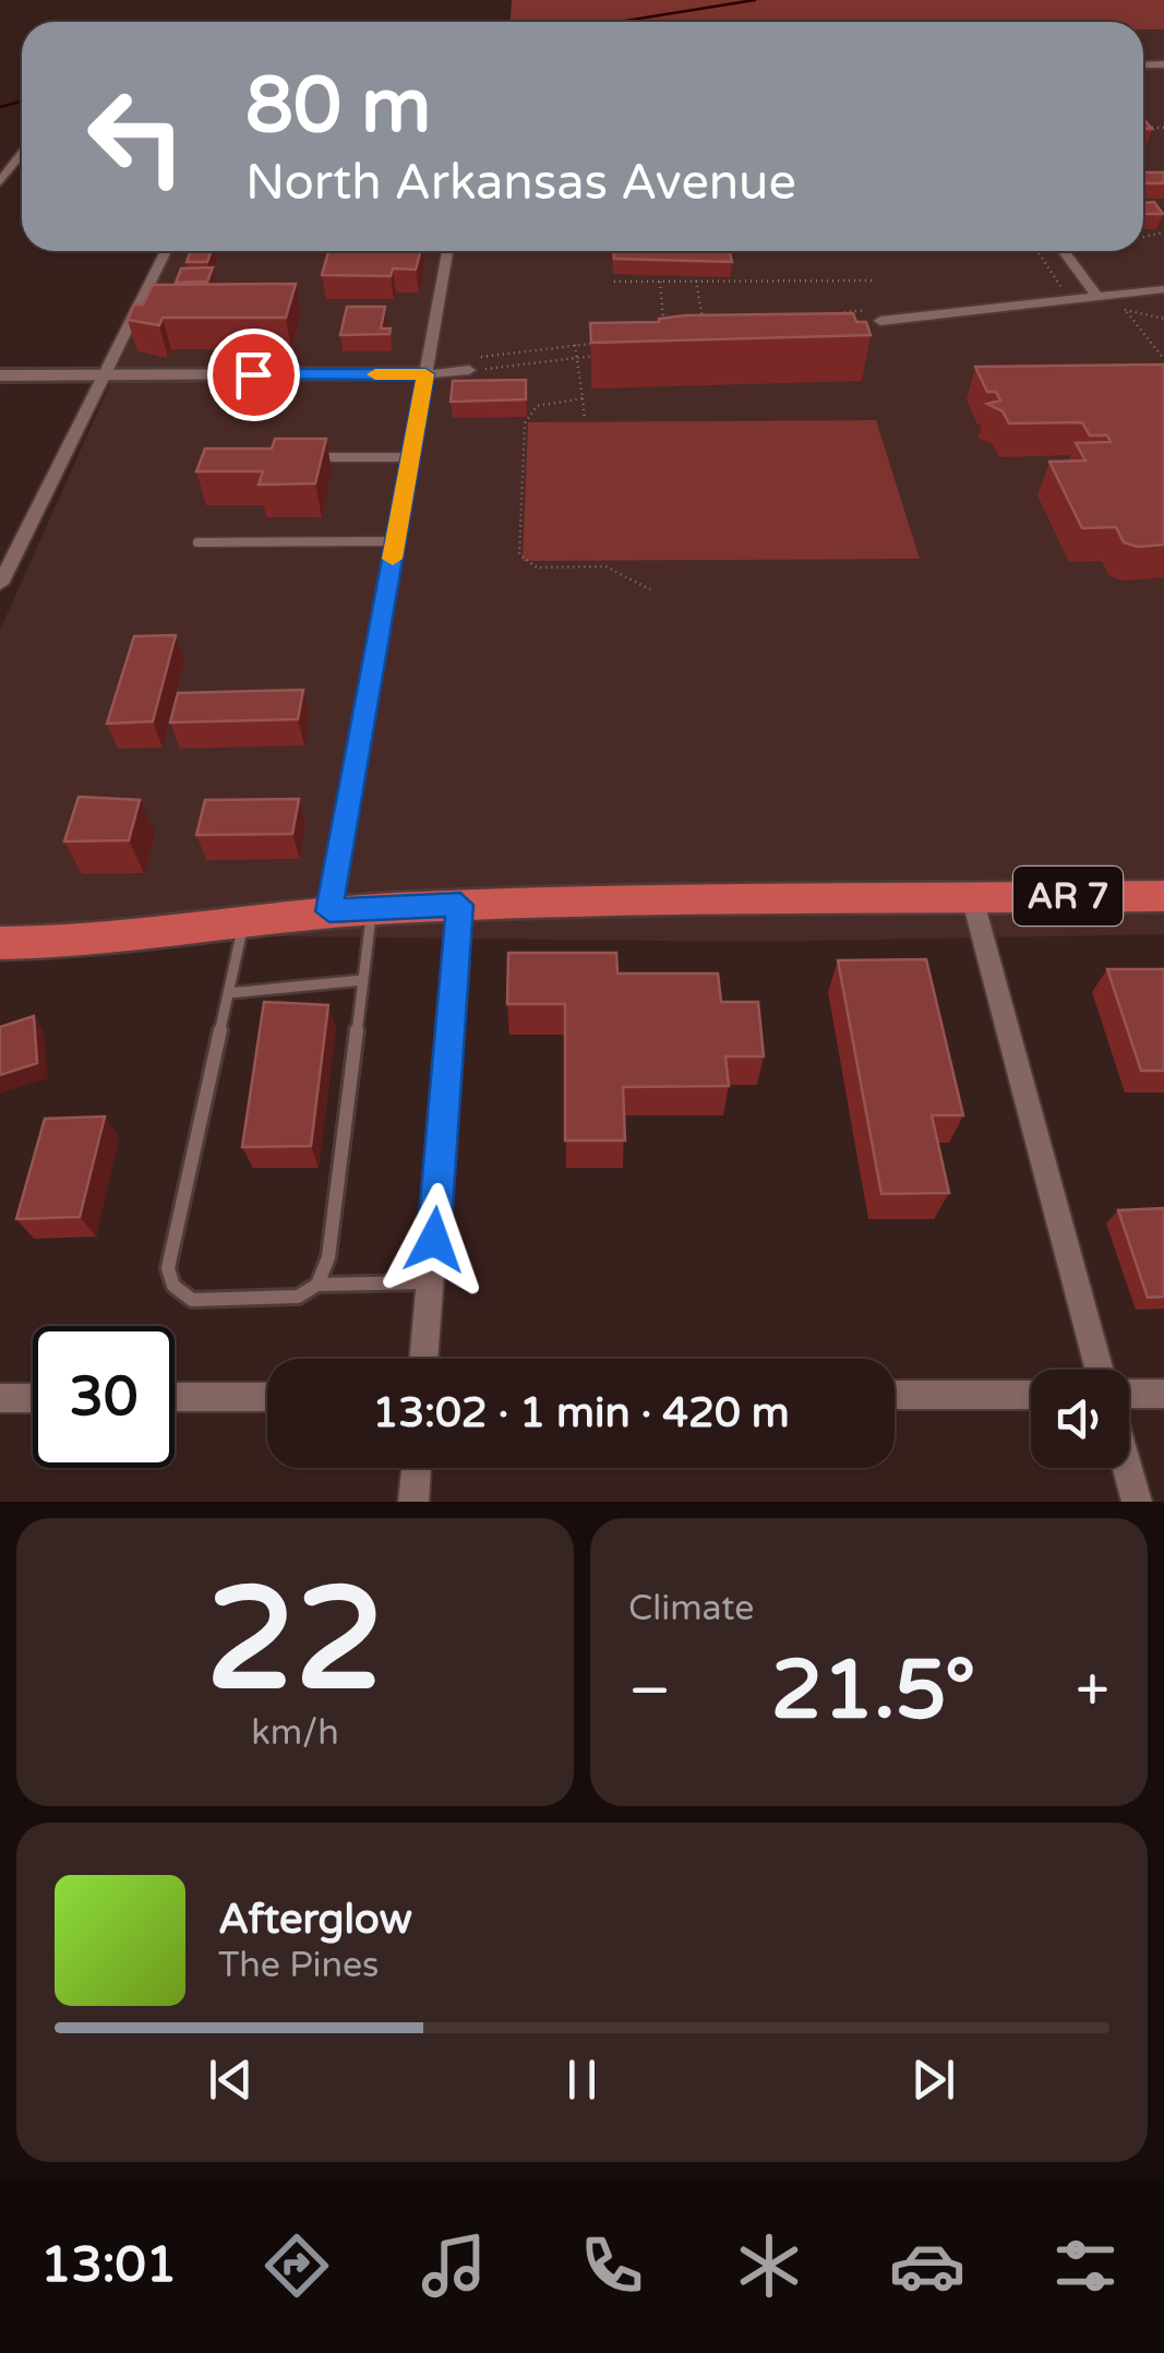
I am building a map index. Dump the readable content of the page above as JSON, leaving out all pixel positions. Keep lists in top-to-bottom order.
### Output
{
  "streets": {
    "highway": ["AR 7"]
  },
  "page": {
    "turn": ["80 m", "North Arkansas Avenue"],
    "limit": "30",
    "trip": "13:02 · 1 min · 420 m",
    "tile": [
      ["22", "km/h"],
      "Climate"
    ],
    "heat": ["−", "21.5°", "+"],
    "song": ["Afterglow", "The Pines"],
    "tabs": "13:01"
  }
}
